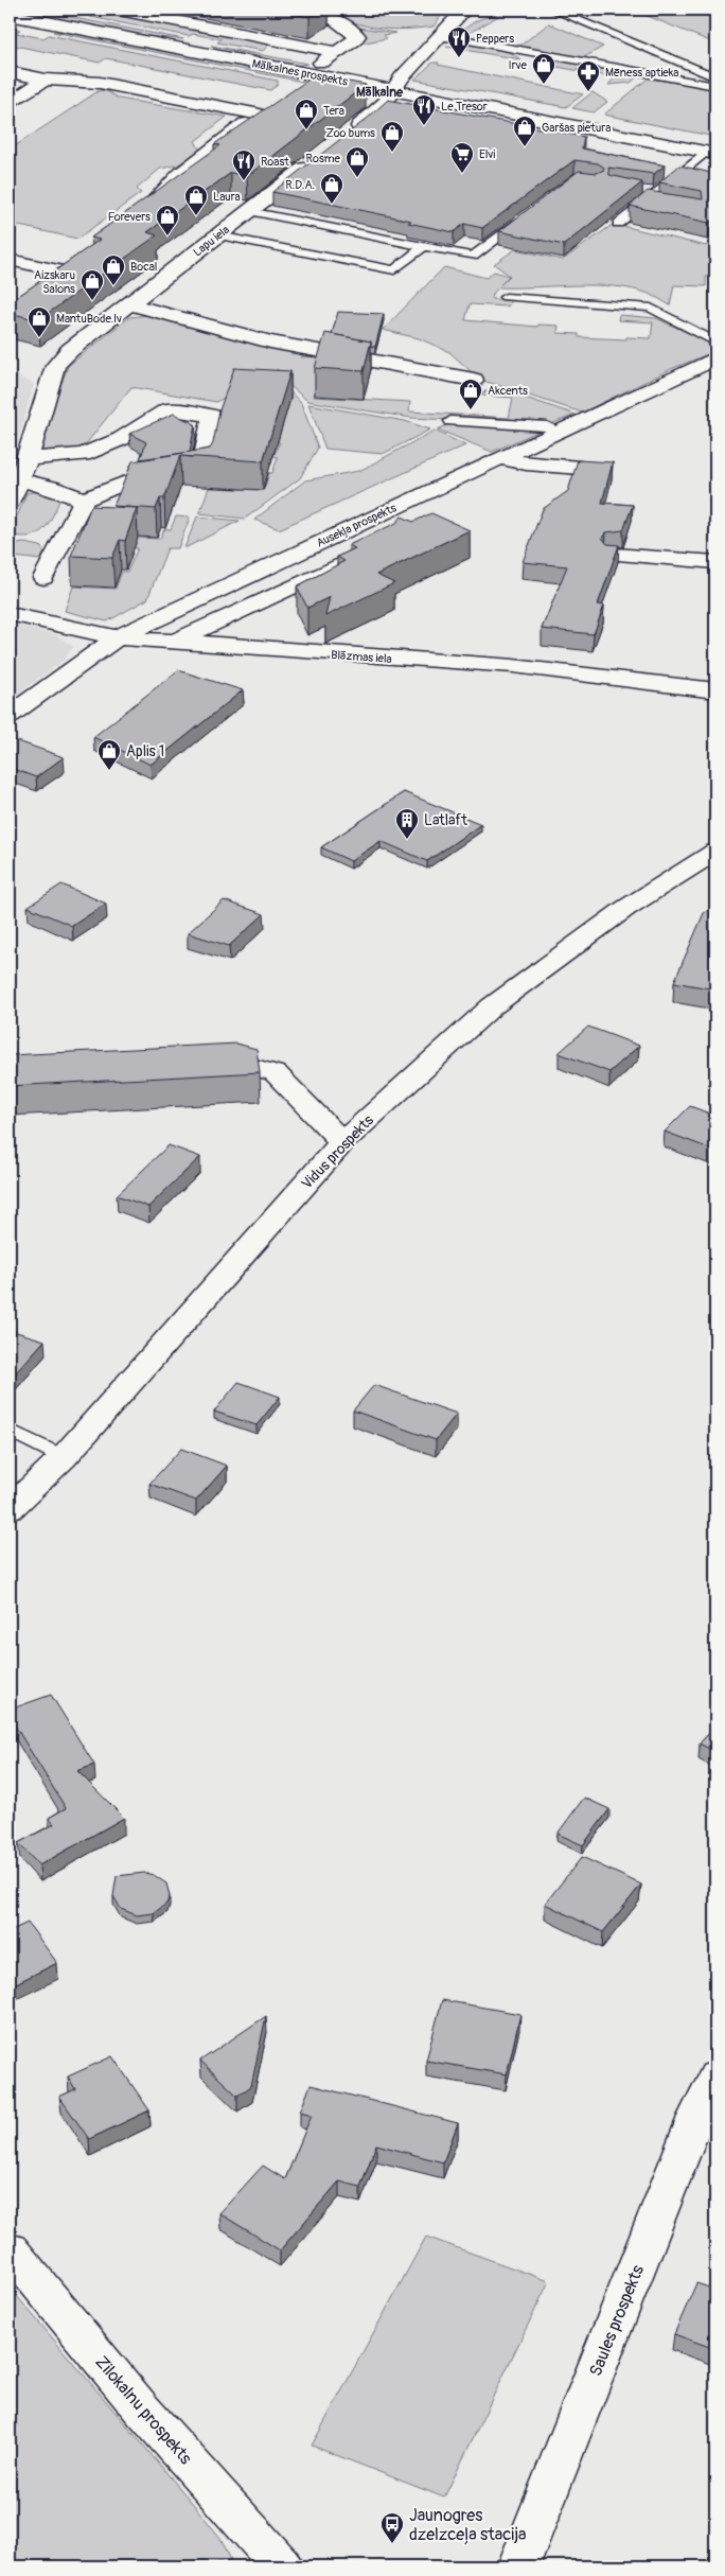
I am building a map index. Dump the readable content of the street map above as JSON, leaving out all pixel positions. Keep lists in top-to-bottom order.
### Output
{
  "streets": {
    "street": [
      "Mālkalnes prospekts",
      "Lapu iela",
      "Ausekļa prospekts",
      "Blāzmas iela",
      "Vidus prospekts",
      "Saules prospekts",
      "Zilokalnu prospekts"
    ]
  },
  "crossings": [
    ["Ausekļa prospekts", "Blāzmas iela"]
  ],
  "districts": ["Mālkalne"],
  "places": {
    "restaurant": ["Peppers", "Le Tresor", "Roast"],
    "shop": [
      "Irve",
      "Tera",
      "Garšas pietura",
      "Zoo bums",
      "Rosme",
      "R.D.A.",
      "Laura",
      "Forevers",
      "Bocal",
      "Aizskaru Salons",
      "MantuBode.lv",
      "Akcents",
      "Aplis 1"
    ],
    "pharmacy": ["Mēness aptieka"],
    "supermarket": ["Elvi"],
    "building": ["Latlaft"],
    "bus stop": ["Jaunogres dzelzceļa stacija"]
  }
}
